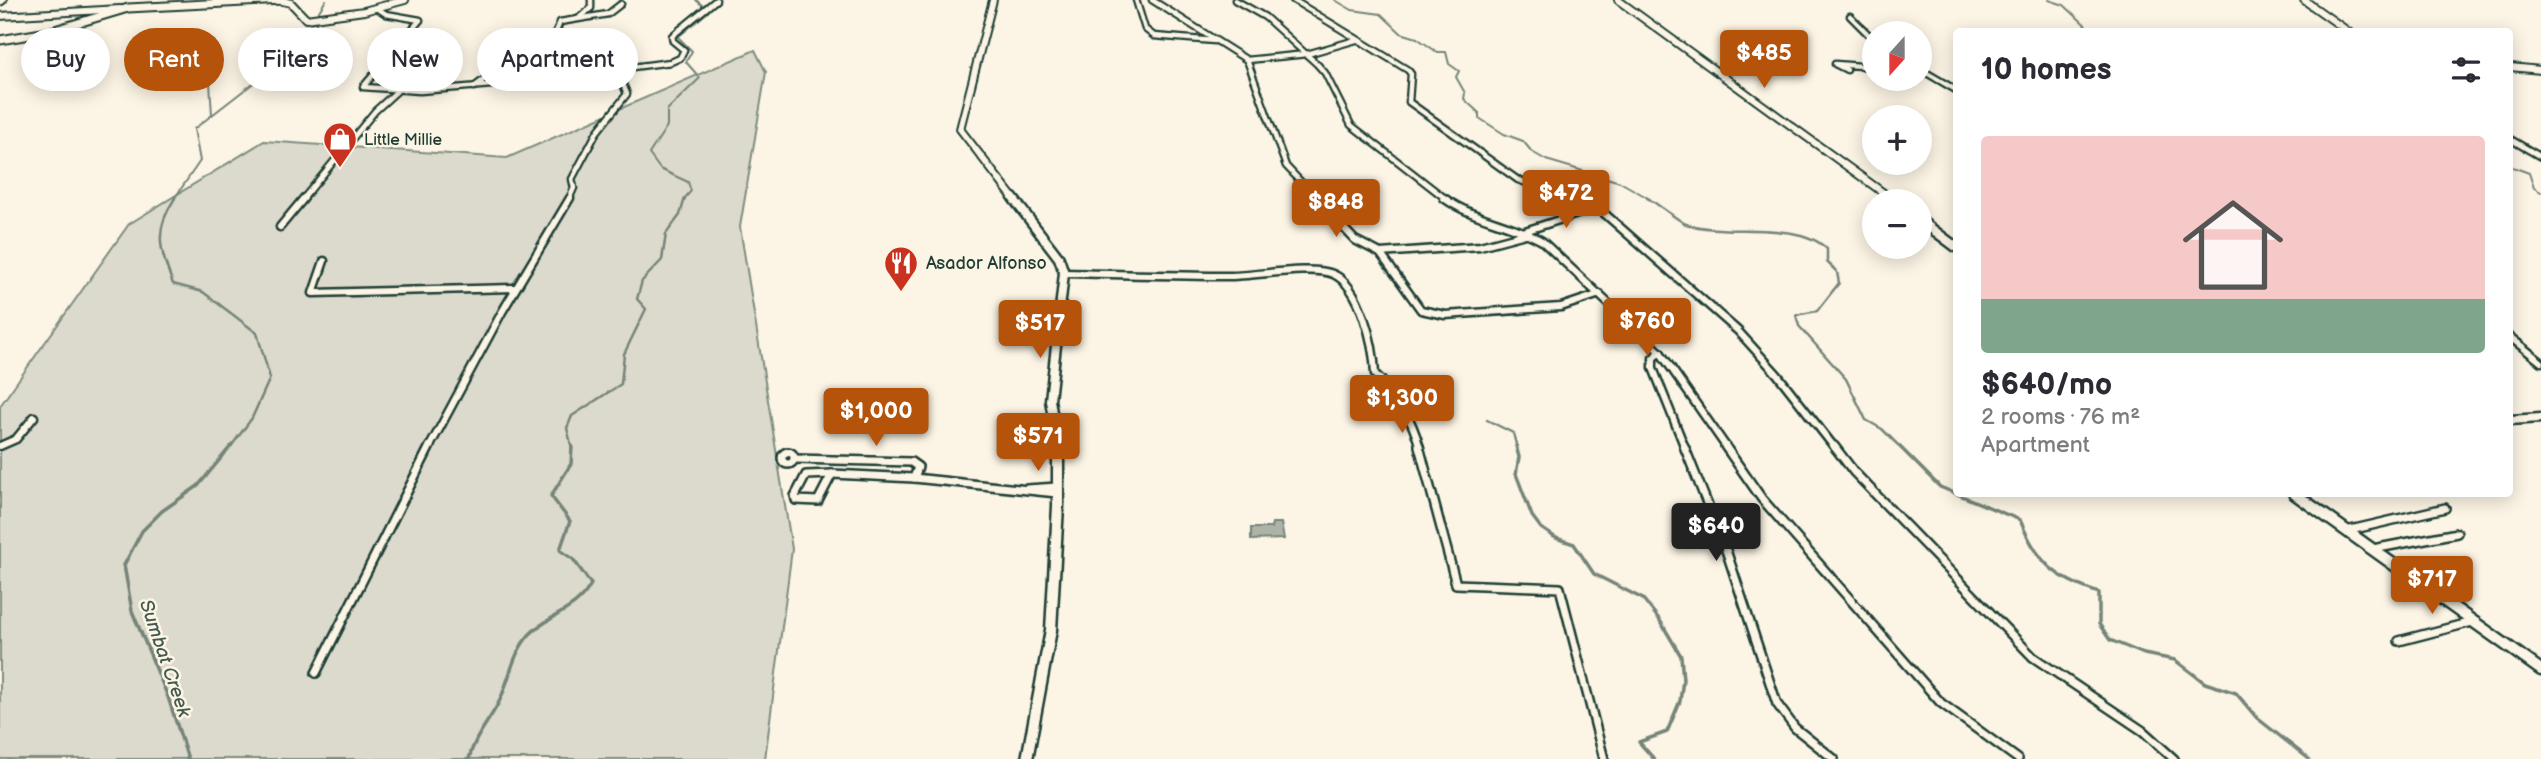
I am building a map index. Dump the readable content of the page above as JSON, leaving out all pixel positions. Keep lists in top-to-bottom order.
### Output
{
  "water": ["Sumbat Creek"],
  "places": {
    "shop": ["Little Millie"],
    "restaurant": ["Asador Alfonso"]
  },
  "north": "bottom",
  "page": {
    "map_buttons": ["+", "−"],
    "chip": [
      "Buy",
      "Rent",
      "Filters",
      "New",
      "Apartment"
    ],
    "heading": "10 homes",
    "price": [
      "$485",
      "$472",
      "$848",
      "$760",
      "$517",
      "$1,300",
      "$1,000",
      "$571",
      "$640",
      "$717"
    ],
    "list": [
      {
        "name": "$640/mo",
        "note": "2 rooms · 76 m² · Apartment"
      }
    ]
  }
}
